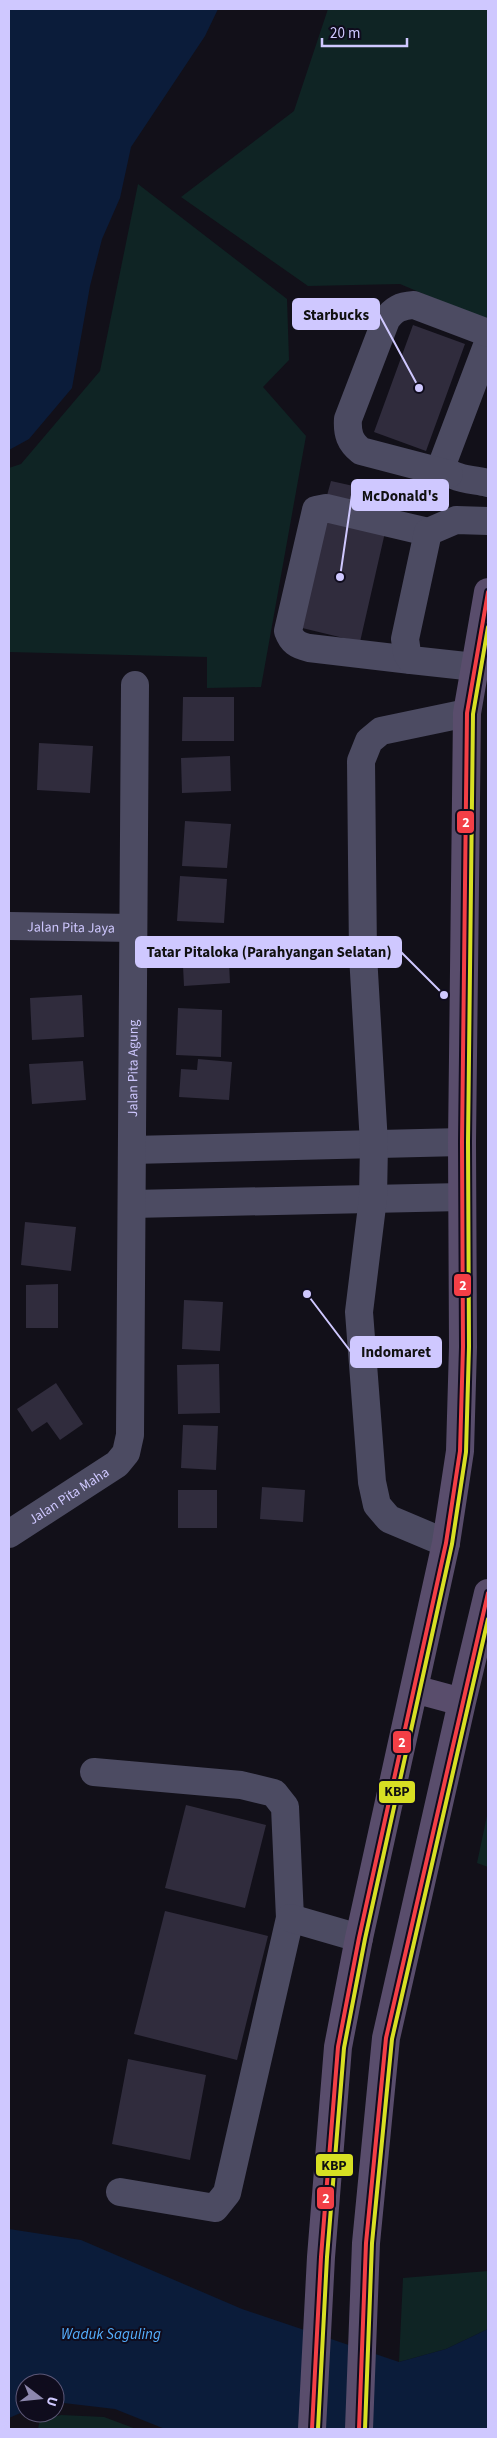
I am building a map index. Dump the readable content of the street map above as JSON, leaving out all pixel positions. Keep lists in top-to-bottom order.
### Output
{
  "streets": {
    "street": ["Jalan Pita Jaya", "Jalan Pita Agung", "Jalan Pita Maha"]
  },
  "crossings": [
    ["Jalan Pita Jaya", "Jalan Pita Agung"],
    ["Jalan Pita Agung", "Jalan Pita Maha"]
  ],
  "water": ["Waduk Saguling"],
  "places": [
    "Starbucks",
    "McDonald's",
    "Tatar Pitaloka (Parahyangan Selatan)",
    "Indomaret"
  ],
  "lines": ["transit line 2", "transit line KBP"],
  "scale_bar": "20 m",
  "north": "right"
}
